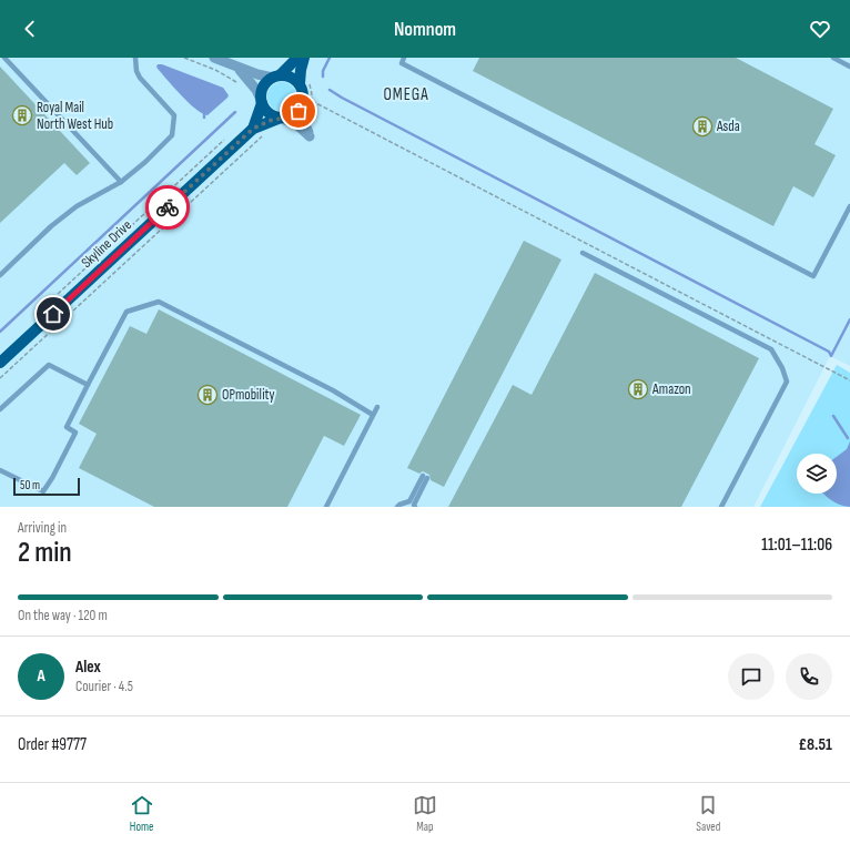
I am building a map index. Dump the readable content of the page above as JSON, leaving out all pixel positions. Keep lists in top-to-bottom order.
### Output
{
  "streets": {
    "main road": ["Skyline Drive"]
  },
  "districts": ["OMEGA"],
  "places": {
    "building": [
      "Royal Mail North West Hub",
      "Asda",
      "Amazon",
      "OPmobility"
    ]
  },
  "scale_bar": "50 m",
  "page": {
    "header": "Nomnom",
    "scale": "50 m",
    "heading": ["2 min", "Arriving in", "11:01–11:06"],
    "panel": [
      "Alex",
      "Courier · 4.5",
      "Order #9777",
      "£8.51"
    ],
    "bar": "On the way · 120 m",
    "round": "A",
    "tabs": ["Home", "Map", "Saved"]
  }
}
